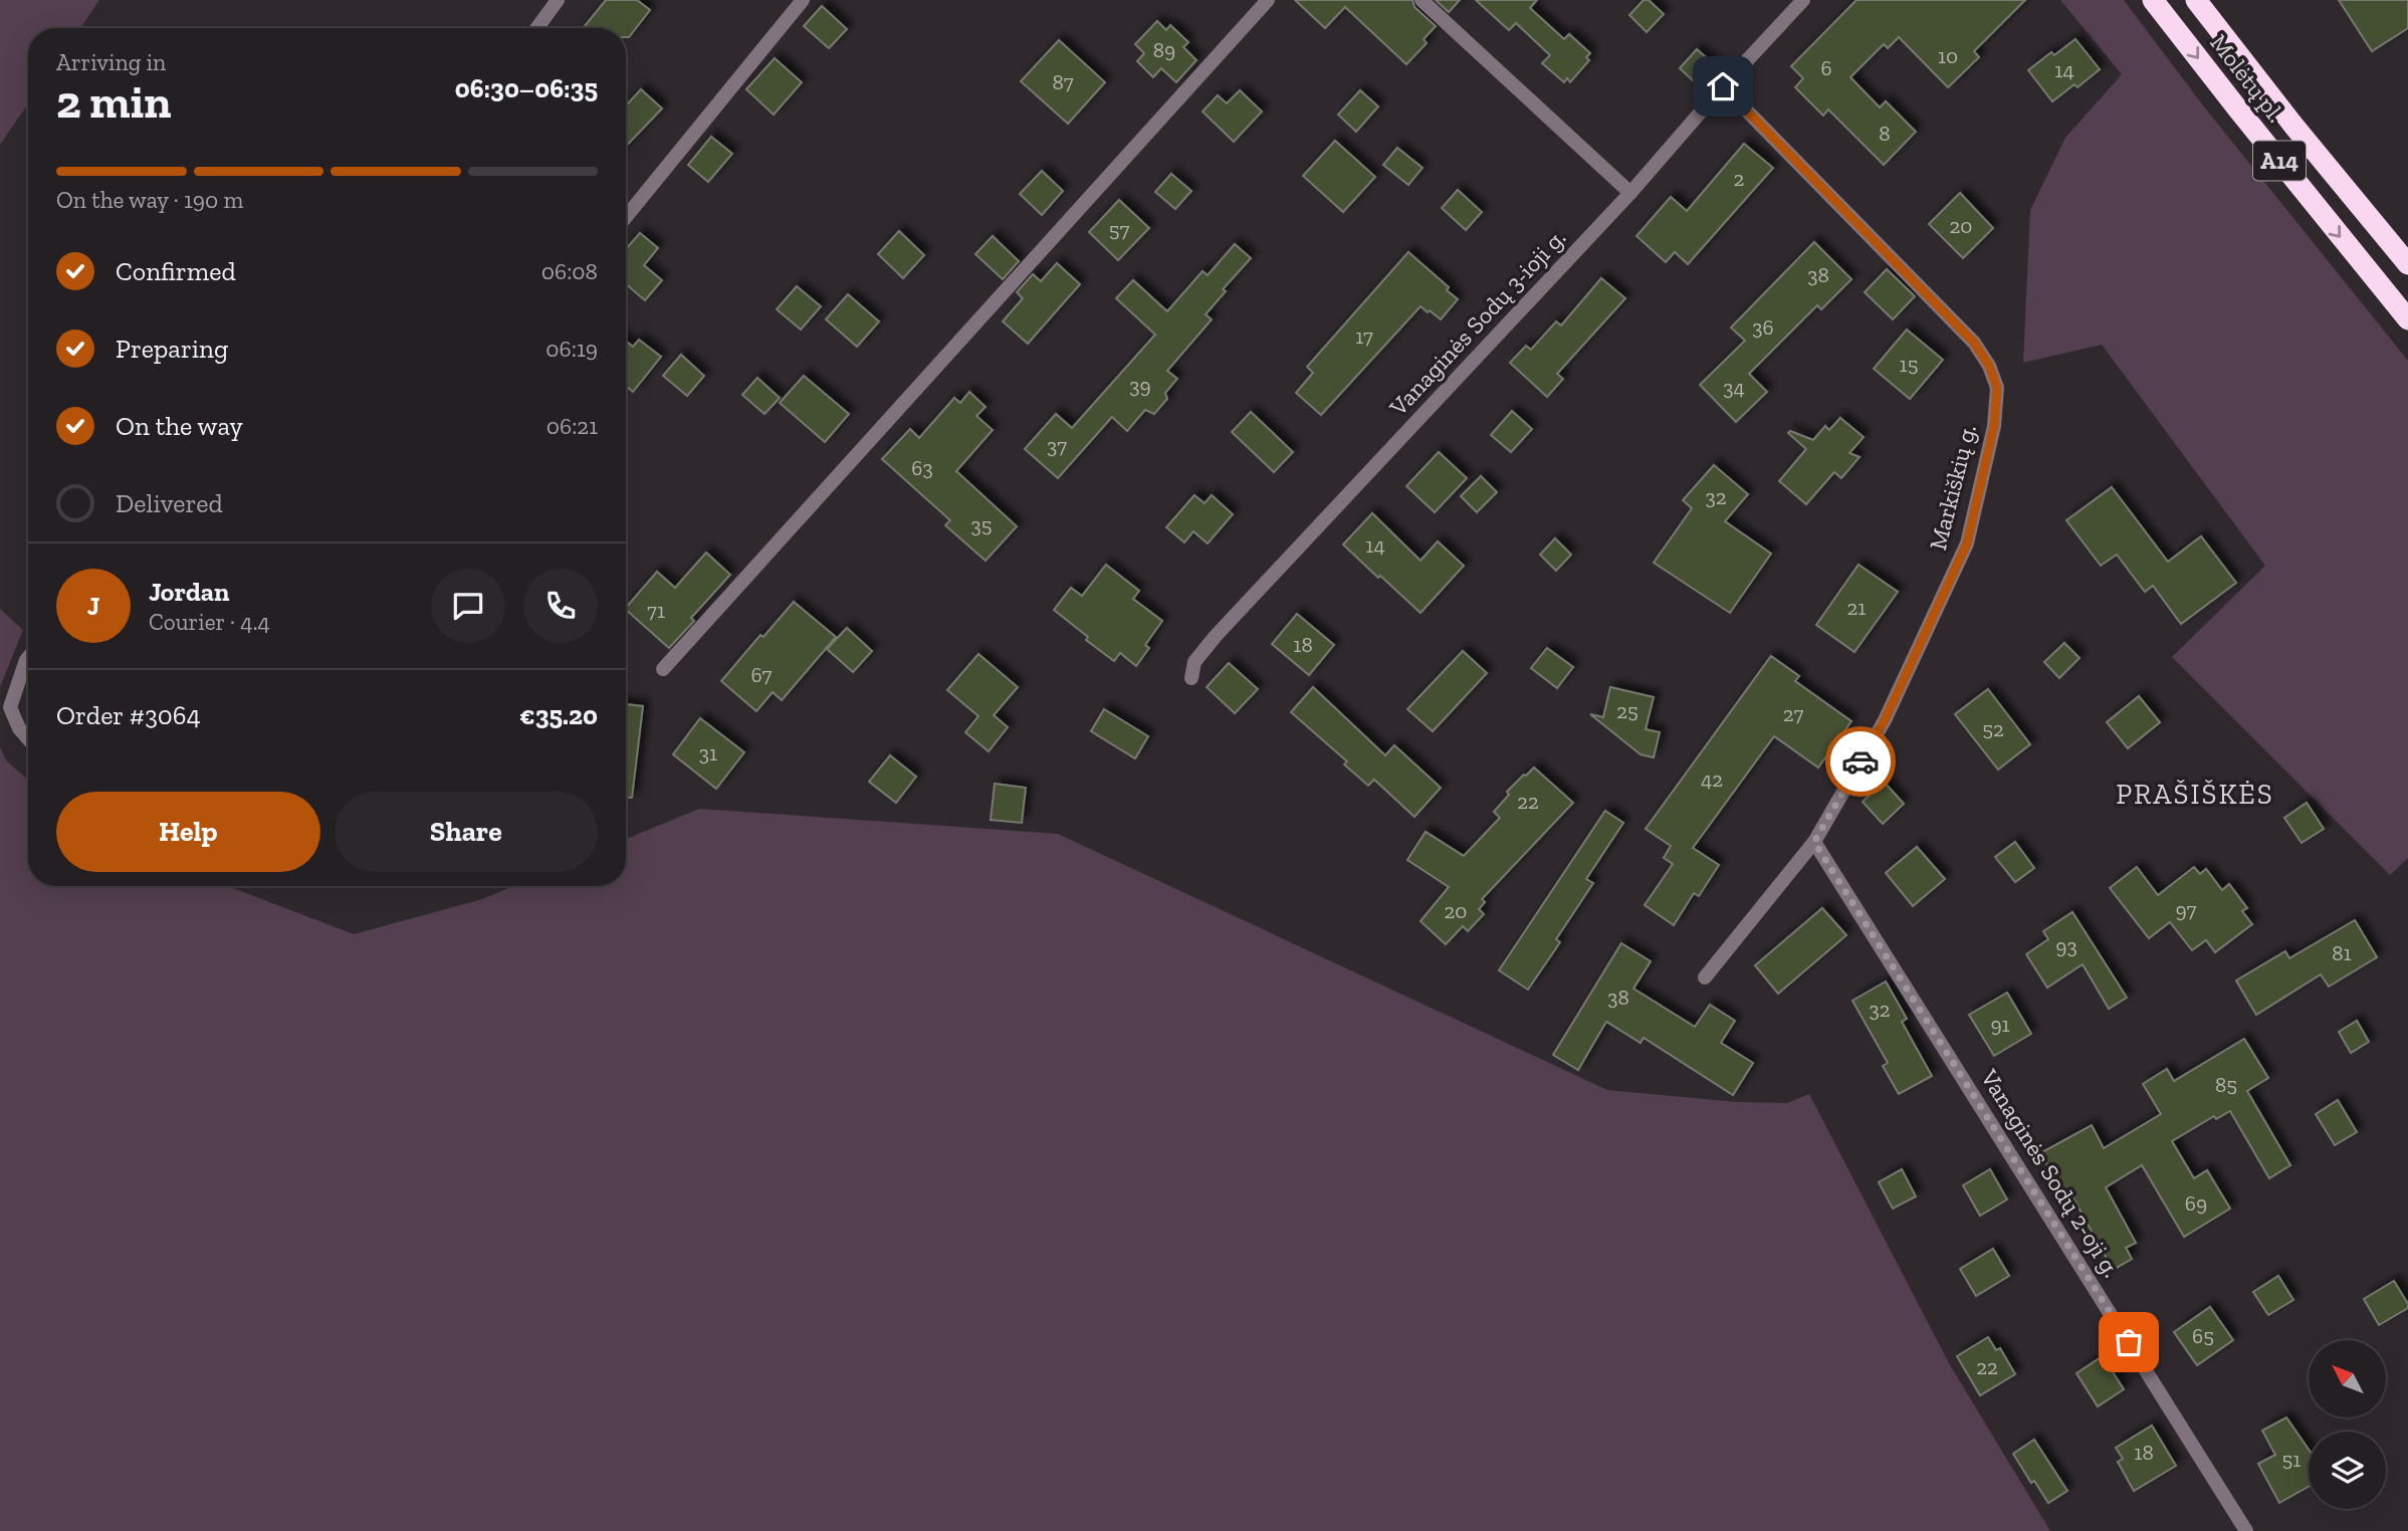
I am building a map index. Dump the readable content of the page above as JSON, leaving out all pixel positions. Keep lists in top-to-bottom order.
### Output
{
  "streets": {
    "highway": ["Molėtų pl.", "A14"],
    "street": ["Vanaginės Sodų 3-ioji g.", "Markiškių g.", "Vanaginės Sodų 2-oji g."]
  },
  "crossings": [
    ["Vanaginės Sodų 3-ioji g.", "Markiškių g."],
    ["Markiškių g.", "Vanaginės Sodų 2-oji g."]
  ],
  "districts": ["PRAŠIŠKĖS"],
  "house_numbers": [
    "89",
    "10",
    "6",
    "14",
    "87",
    "8",
    "2",
    "20",
    "57",
    "38",
    "36",
    "17",
    "15",
    "39",
    "34",
    "37",
    "63",
    "32",
    "35",
    "14",
    "21",
    "71",
    "18",
    "67",
    "25",
    "27",
    "52",
    "31",
    "42",
    "22",
    "97",
    "20",
    "93",
    "81",
    "38",
    "32",
    "91",
    "85",
    "69",
    "65",
    "22",
    "18",
    "51"
  ],
  "north": "top left",
  "page": {
    "heading": ["2 min", "Arriving in", "06:30–06:35"],
    "panel": [
      "Jordan",
      "Courier · 4.4",
      "Order #3064",
      "€35.20"
    ],
    "bar": "On the way · 190 m",
    "list": [
      ["Confirmed", "06:08"],
      ["Preparing", "06:19"],
      ["On the way", "06:21"],
      "Delivered"
    ],
    "round": "J",
    "buttons": ["Help", "Share"]
  }
}
